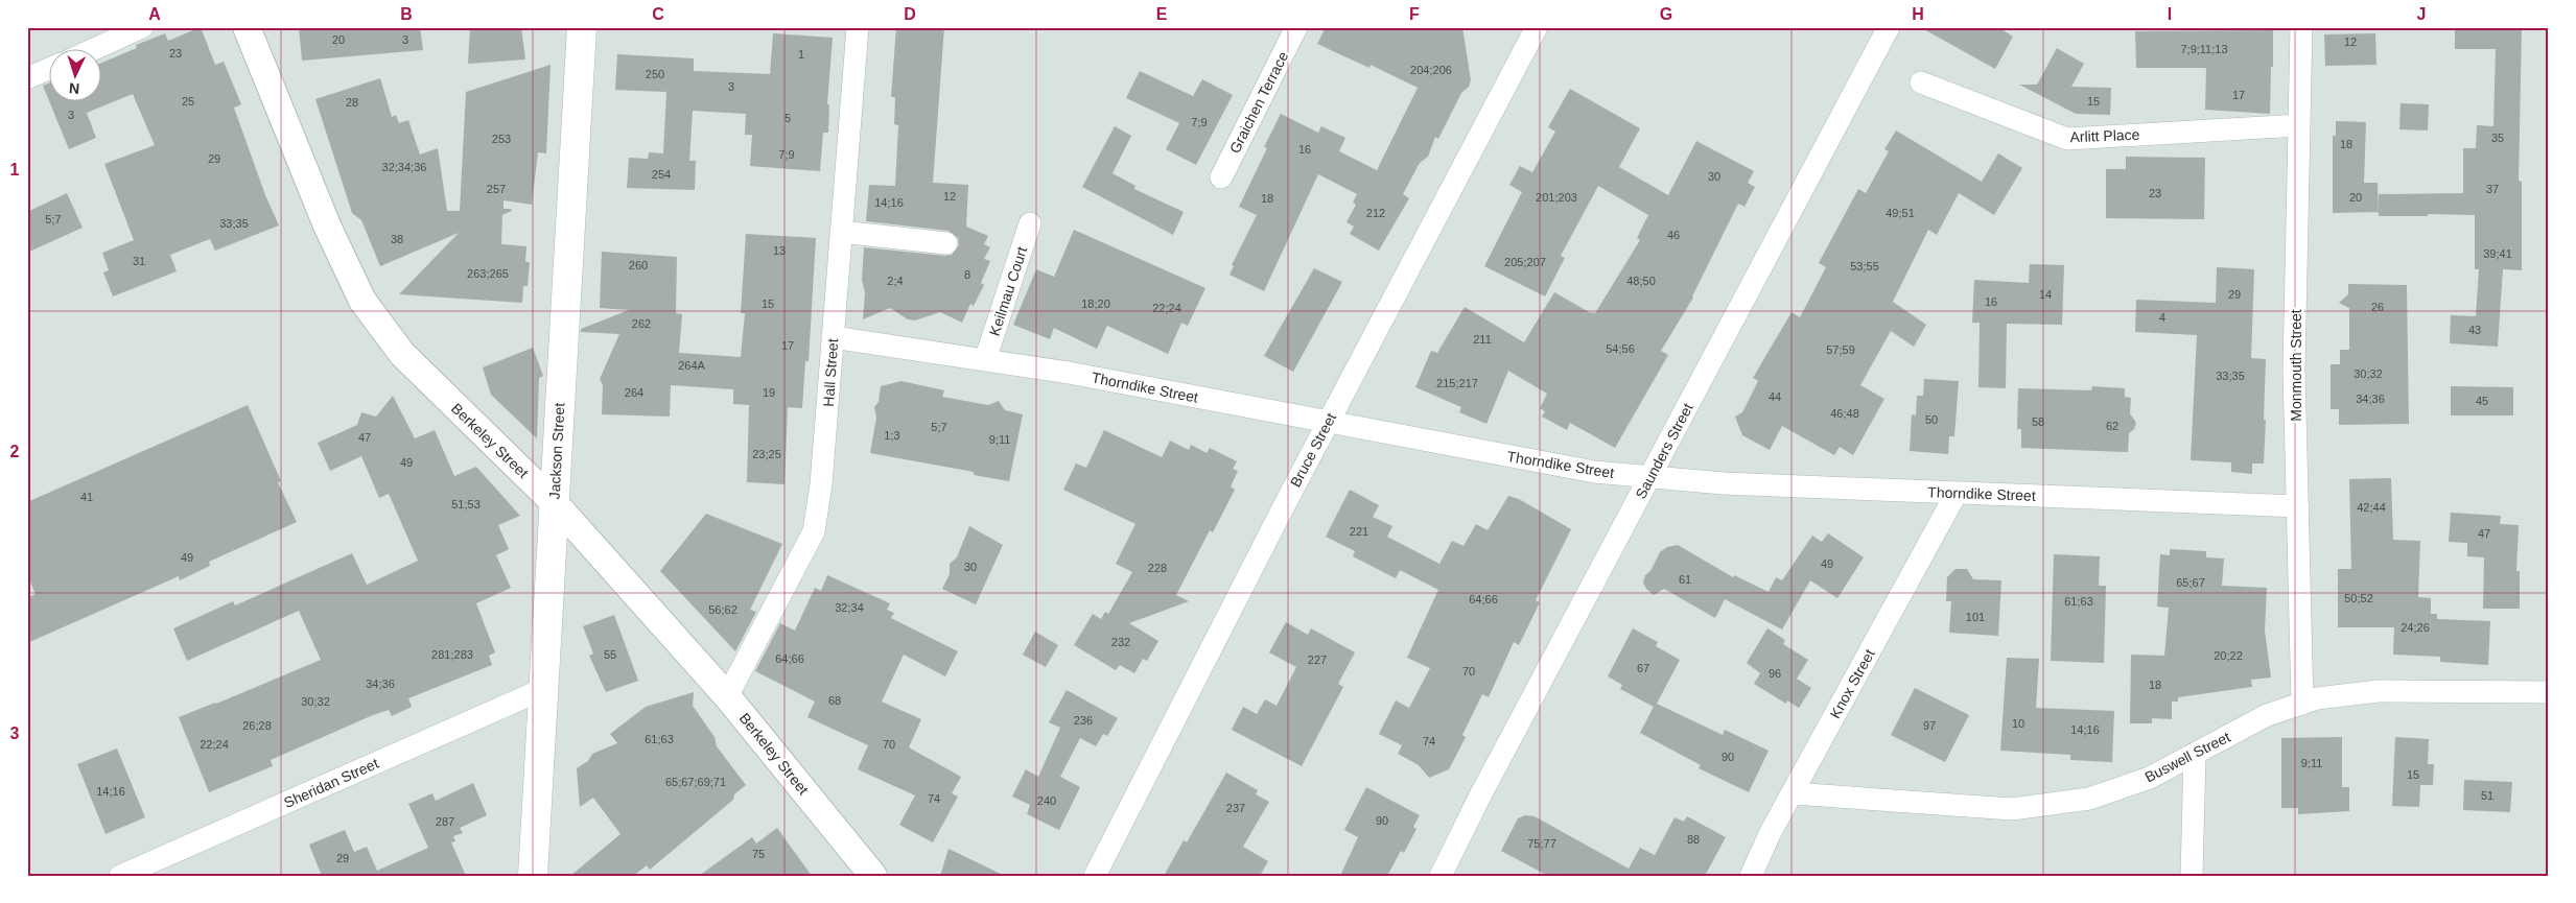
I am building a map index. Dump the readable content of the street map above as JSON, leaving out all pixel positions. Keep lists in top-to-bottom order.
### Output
{
  "streets": {
    "main road": ["Jackson Street"],
    "street": [
      "Graichen Terrace",
      "Arlitt Place",
      "Keilmau Court",
      "Monmouth Street",
      "Hall Street",
      "Thorndike Street",
      "Berkeley Street",
      "Bruce Street",
      "Saunders Street",
      "Knox Street",
      "Buswell Street",
      "Sheridan Street"
    ]
  },
  "crossings": [
    ["Arlitt Place", "Monmouth Street"],
    ["Keilmau Court", "Thorndike Street"],
    ["Monmouth Street", "Thorndike Street"],
    ["Monmouth Street", "Buswell Street"],
    ["Hall Street", "Thorndike Street"],
    ["Hall Street", "Berkeley Street"],
    ["Thorndike Street", "Bruce Street"],
    ["Thorndike Street", "Saunders Street"],
    ["Thorndike Street", "Knox Street"],
    ["Berkeley Street", "Jackson Street"],
    ["Jackson Street", "Sheridan Street"],
    ["Knox Street", "Buswell Street"]
  ],
  "house_numbers": [
    "20",
    "3",
    "12",
    "7;9;11;13",
    "23",
    "1",
    "204;206",
    "250",
    "3",
    "17",
    "25",
    "15",
    "28",
    "3",
    "5",
    "7;9",
    "35",
    "253",
    "18",
    "16",
    "7;9",
    "29",
    "32;34;36",
    "254",
    "30",
    "257",
    "37",
    "23",
    "12",
    "201;203",
    "20",
    "18",
    "14;16",
    "212",
    "49;51",
    "5;7",
    "33;35",
    "46",
    "38",
    "13",
    "39;41",
    "31",
    "205;207",
    "260",
    "53;55",
    "263;265",
    "8",
    "2;4",
    "48;50",
    "14",
    "29",
    "16",
    "15",
    "18;20",
    "26",
    "22;24",
    "4",
    "262",
    "43",
    "211",
    "17",
    "54;56",
    "57;59",
    "264A",
    "30;32",
    "33;35",
    "215;217",
    "264",
    "19",
    "44",
    "34;36",
    "45",
    "46;48",
    "50",
    "58",
    "62",
    "5;7",
    "1;3",
    "47",
    "9;11",
    "23;25",
    "49",
    "41",
    "51;53",
    "42;44",
    "221",
    "47",
    "49",
    "49",
    "30",
    "228",
    "61",
    "65;67",
    "50;52",
    "64;66",
    "61;63",
    "32;34",
    "56;62",
    "101",
    "24;26",
    "232",
    "281;283",
    "55",
    "20;22",
    "64;66",
    "227",
    "67",
    "70",
    "96",
    "34;36",
    "18",
    "68",
    "30;32",
    "236",
    "10",
    "26;28",
    "97",
    "14;16",
    "61;63",
    "74",
    "22;24",
    "70",
    "90",
    "9;11",
    "15",
    "65;67;69;71",
    "14;16",
    "51",
    "74",
    "240",
    "237",
    "90",
    "287",
    "88",
    "75;77",
    "75",
    "29"
  ],
  "north": "bottom",
  "grid": {
    "columns": [
      "A",
      "B",
      "C",
      "D",
      "E",
      "F",
      "G",
      "H",
      "I",
      "J"
    ],
    "rows": ["1", "2", "3"]
  }
}
